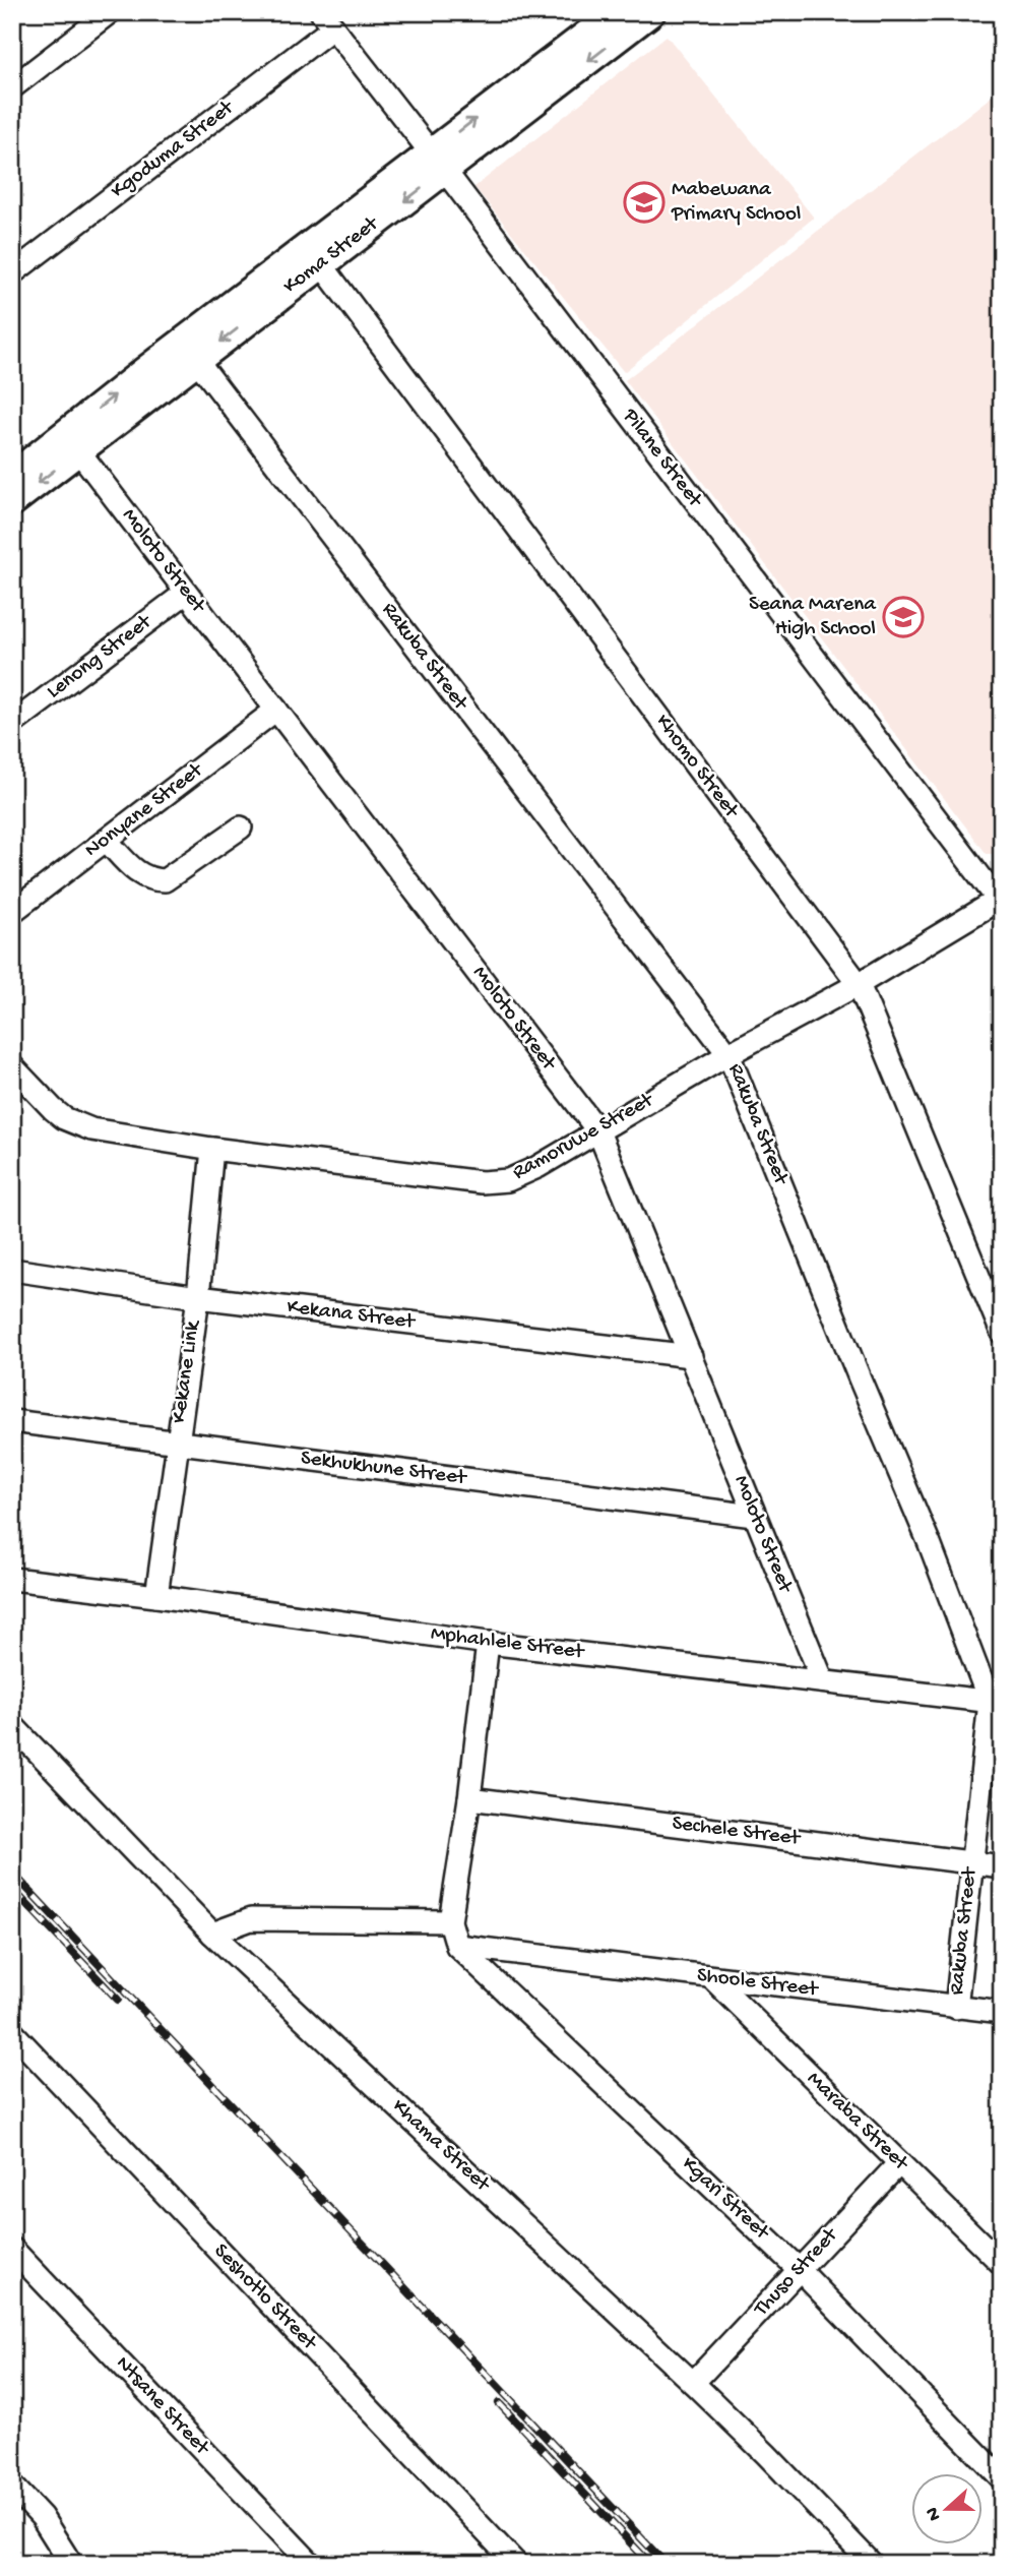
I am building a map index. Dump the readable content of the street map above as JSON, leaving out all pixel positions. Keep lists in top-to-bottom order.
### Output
{
  "streets": {
    "main road": ["Koma Street"],
    "street": [
      "Kgoduma Street",
      "Pilane Street",
      "Moloto Street",
      "Rakuba Street",
      "Lenong Street",
      "Khomo Street",
      "Nonyane Street",
      "Ramoruwe Street",
      "Kekana Street",
      "Kekane Link",
      "Sekhukhune Street",
      "Mphahlele Street",
      "Sechele Street",
      "Shoole Street",
      "Maraba Street",
      "Khama Street",
      "Kgari Street",
      "Thuso Street",
      "Seshotlo Street",
      "Ntsane Street"
    ]
  },
  "crossings": [
    ["Kgoduma Street", "Pilane Street"],
    ["Koma Street", "Pilane Street"],
    ["Koma Street", "Moloto Street"],
    ["Koma Street", "Rakuba Street"],
    ["Koma Street", "Khomo Street"],
    ["Pilane Street", "Ramoruwe Street"],
    ["Moloto Street", "Lenong Street"],
    ["Moloto Street", "Nonyane Street"],
    ["Moloto Street", "Ramoruwe Street"],
    ["Moloto Street", "Kekana Street"],
    ["Moloto Street", "Sekhukhune Street"],
    ["Moloto Street", "Mphahlele Street"],
    ["Rakuba Street", "Ramoruwe Street"],
    ["Rakuba Street", "Mphahlele Street"],
    ["Rakuba Street", "Sechele Street"],
    ["Rakuba Street", "Shoole Street"],
    ["Khomo Street", "Ramoruwe Street"],
    ["Ramoruwe Street", "Kekane Link"],
    ["Kekana Street", "Kekane Link"],
    ["Kekane Link", "Sekhukhune Street"],
    ["Kekane Link", "Mphahlele Street"],
    ["Mphahlele Street", "Kgari Street"],
    ["Sechele Street", "Kgari Street"],
    ["Shoole Street", "Maraba Street"],
    ["Shoole Street", "Kgari Street"],
    ["Maraba Street", "Thuso Street"],
    ["Khama Street", "Thuso Street"],
    ["Kgari Street", "Thuso Street"]
  ],
  "places": {
    "school or university": ["Mabewana Primary School", "Seana Marena High School"]
  },
  "north": "left"
}
